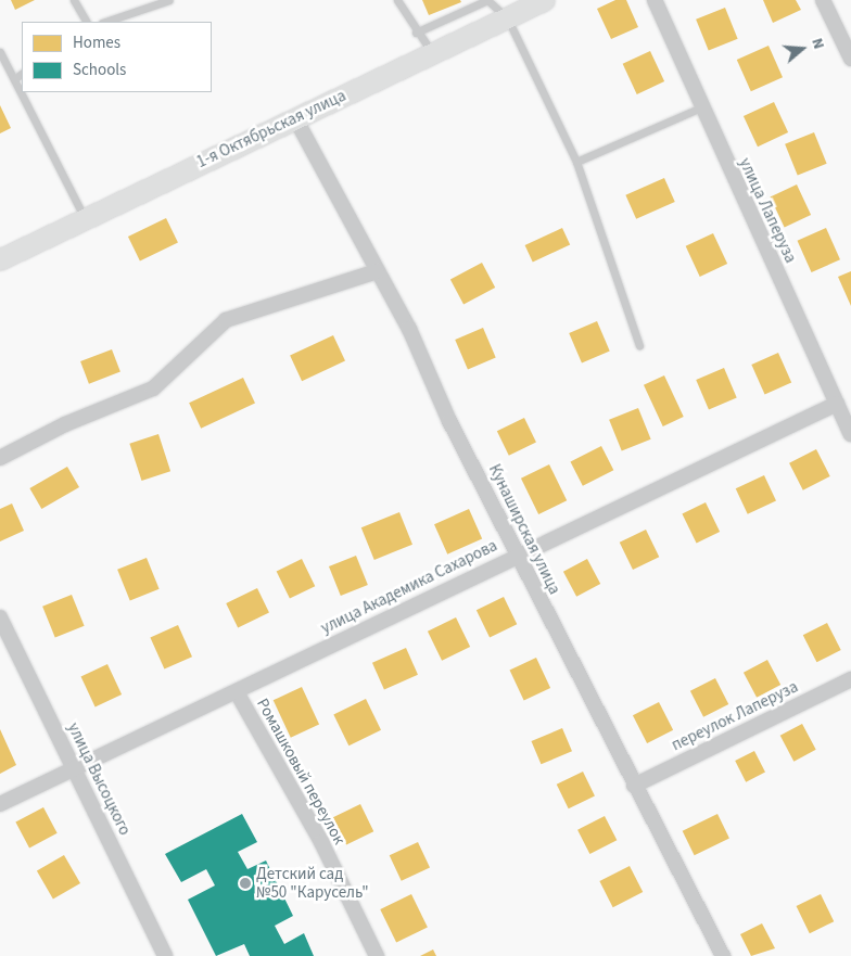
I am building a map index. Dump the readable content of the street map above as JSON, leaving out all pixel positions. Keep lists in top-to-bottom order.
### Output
{
  "streets": {
    "street": [
      "1-я Октябрьская улица",
      "улица Лаперуза",
      "Кунаширская улица",
      "улица Академика Сахарова",
      "переулок Лаперуза",
      "Ромашковый переулок",
      "улица Высоцкого"
    ]
  },
  "crossings": [
    ["1-я Октябрьская улица", "Кунаширская улица"],
    ["улица Лаперуза", "улица Академика Сахарова"],
    ["Кунаширская улица", "улица Академика Сахарова"],
    ["Кунаширская улица", "переулок Лаперуза"],
    ["улица Академика Сахарова", "Ромашковый переулок"],
    ["улица Академика Сахарова", "улица Высоцкого"]
  ],
  "places": ["Детский сад №50 \"Карусель\""],
  "legend": ["Homes", "Schools"],
  "north": "right"
}
